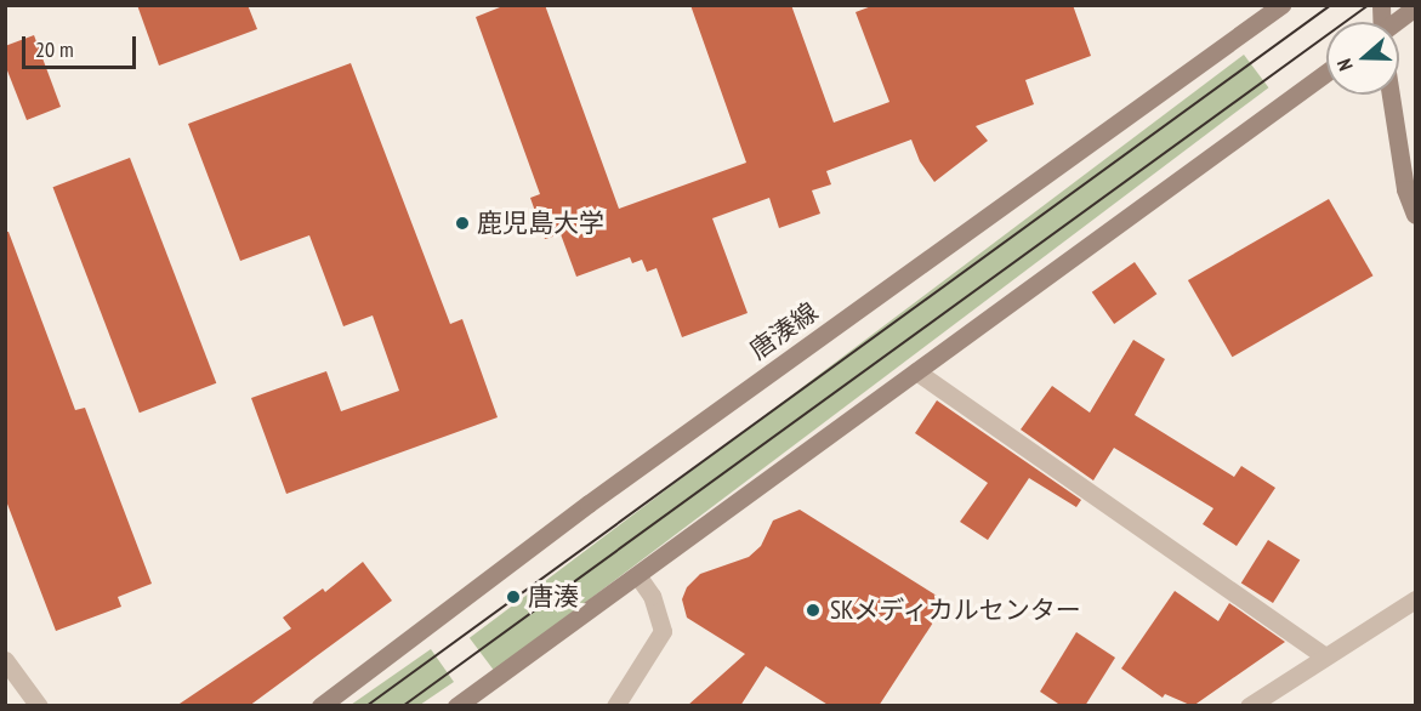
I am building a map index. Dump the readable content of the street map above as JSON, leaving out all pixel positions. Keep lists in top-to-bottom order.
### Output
{
  "streets": {
    "street": ["唐湊線"]
  },
  "places": ["鹿児島大学", "唐湊", "SKメディカルセンター"],
  "scale_bar": "20 m",
  "north": "left"
}
